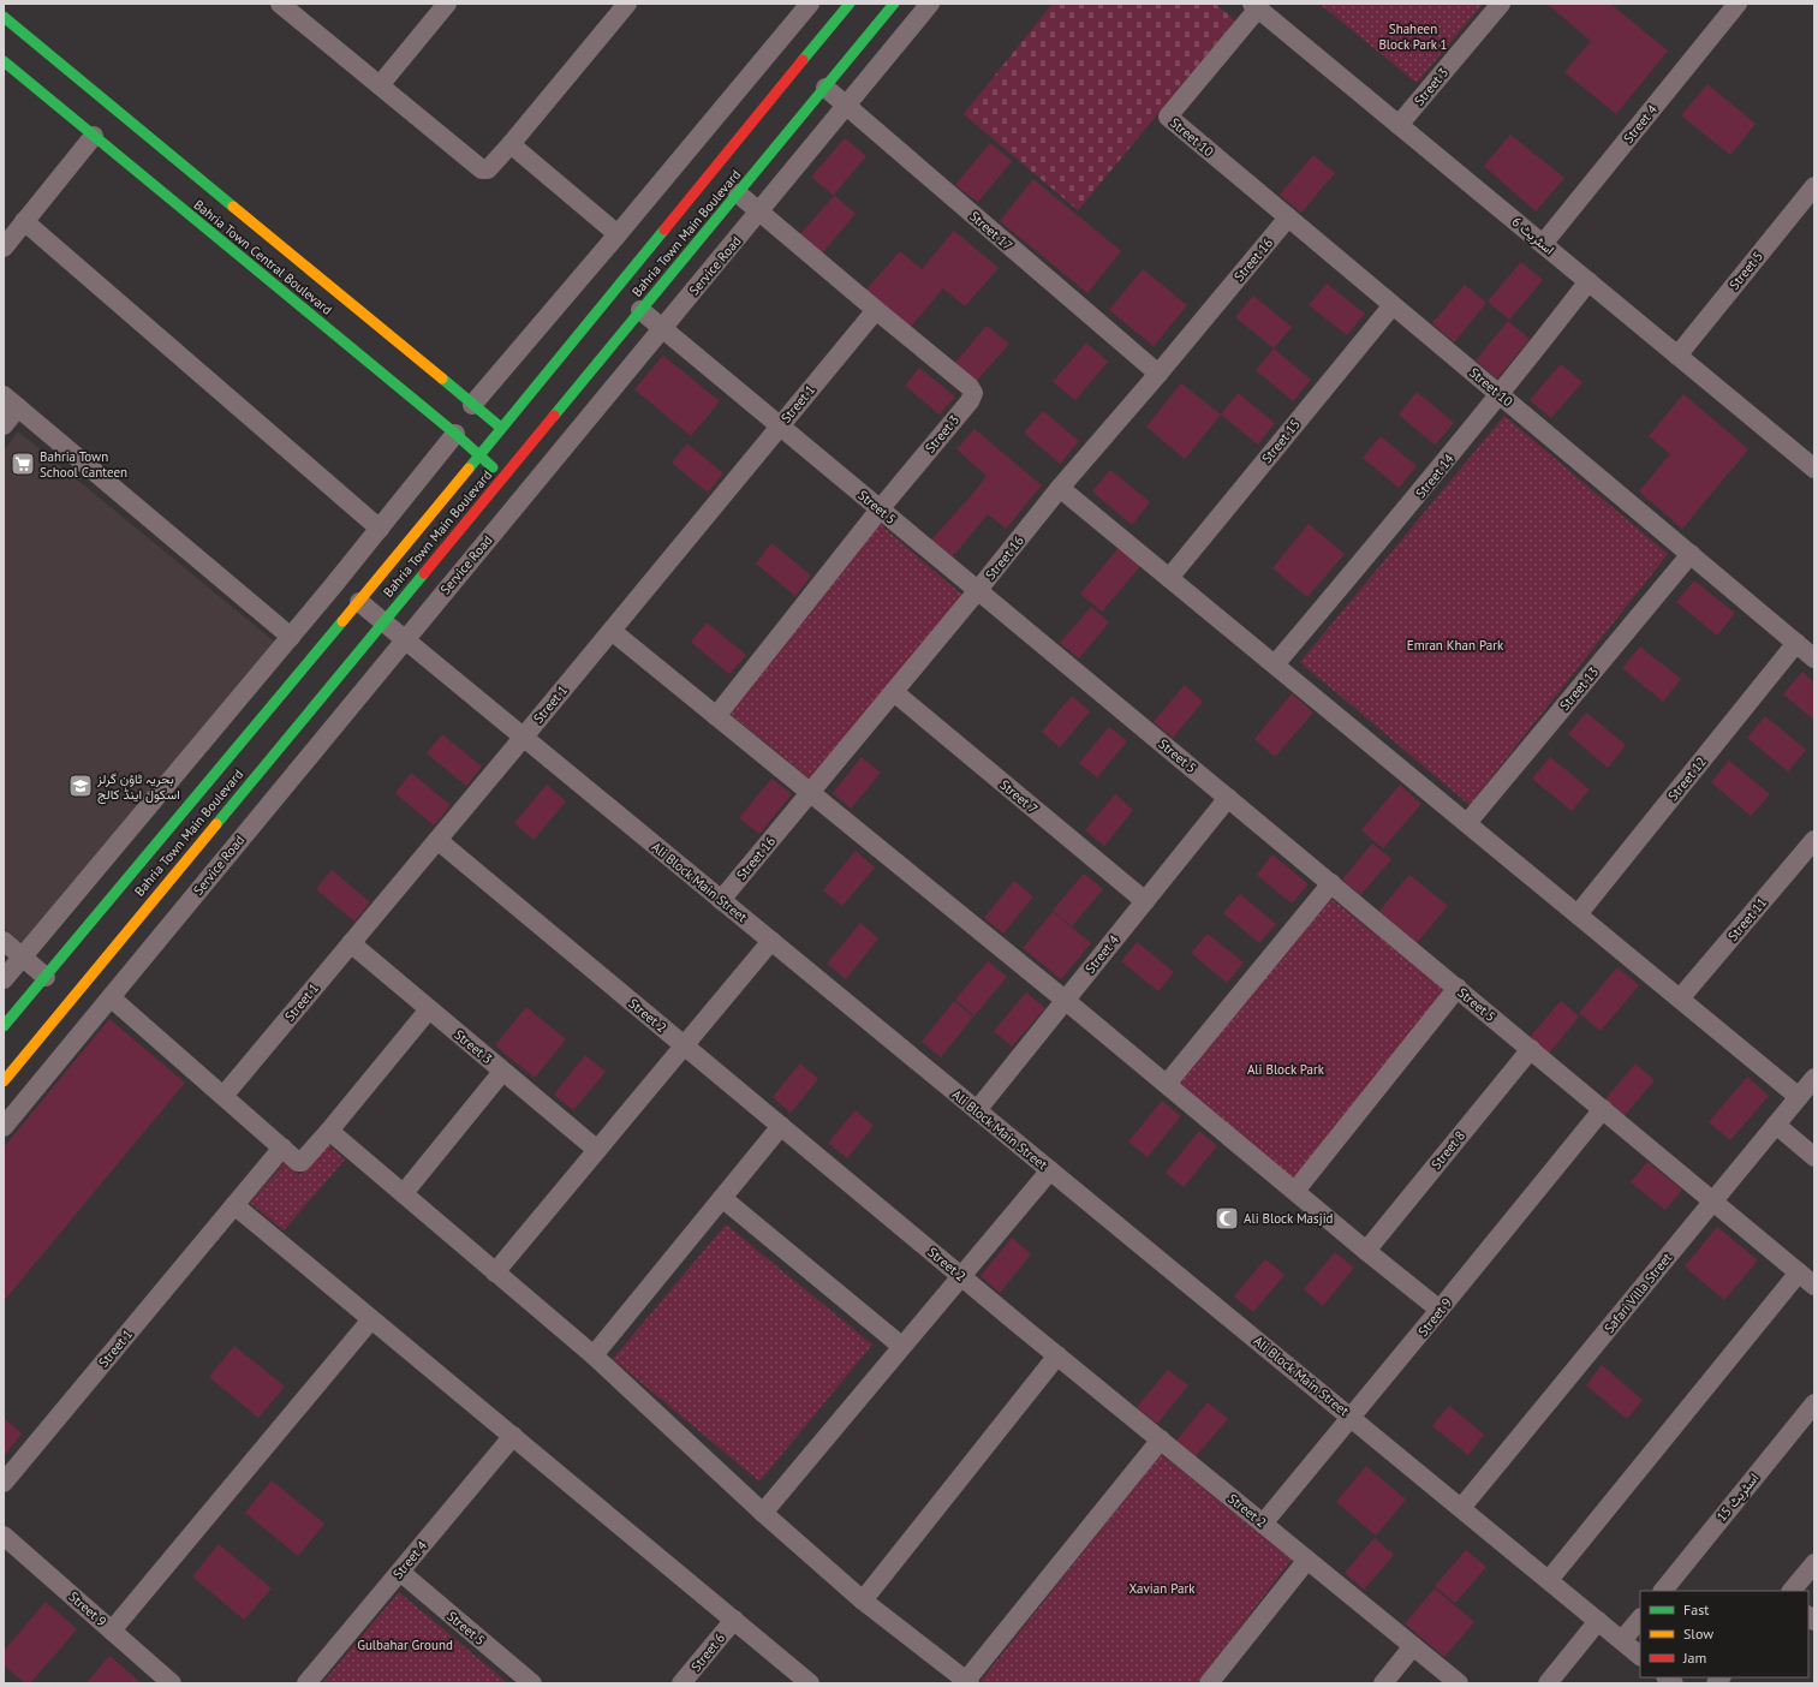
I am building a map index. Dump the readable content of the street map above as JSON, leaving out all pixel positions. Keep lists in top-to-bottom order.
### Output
{
  "streets": {
    "main road": ["Bahria Town Main Boulevard", "Bahria Town Central Boulevard"],
    "street": [
      "Street 3",
      "Street 4",
      "Street 10",
      "Street 17",
      "اسٹریٹ 6",
      "Street 16",
      "Service Road",
      "Street 5",
      "Street 1",
      "Street 15",
      "Street 14",
      "Street 13",
      "Street 12",
      "Street 7",
      "Ali Block Main Street",
      "Street 11",
      "Street 2",
      "Street 8",
      "Safari Villa Street",
      "Street 9",
      "اسٹریٹ 15",
      "Street 6"
    ]
  },
  "crossings": [
    ["Street 3", "Bahria Town Main Boulevard"],
    ["Street 3", "اسٹریٹ 6"],
    ["Street 3", "Service Road"],
    ["Street 3", "Street 5"],
    ["Street 3", "Street 1"],
    ["Street 4", "اسٹریٹ 6"],
    ["Street 4", "Street 5"],
    ["Street 4", "Street 7"],
    ["Street 4", "Ali Block Main Street"],
    ["Street 10", "اسٹریٹ 6"],
    ["Street 10", "Street 16"],
    ["Street 10", "Street 15"],
    ["Street 10", "Street 14"],
    ["Street 10", "Street 13"],
    ["Street 10", "Street 12"],
    ["Street 17", "Bahria Town Main Boulevard"],
    ["Street 17", "Street 16"],
    ["Street 17", "Service Road"],
    ["Bahria Town Main Boulevard", "Bahria Town Central Boulevard"],
    ["Bahria Town Main Boulevard", "Street 5"],
    ["Bahria Town Main Boulevard", "Ali Block Main Street"],
    ["اسٹریٹ 6", "Street 5"],
    ["اسٹریٹ 6", "Street 14"],
    ["Street 16", "Street 5"],
    ["Street 16", "Street 7"],
    ["Street 16", "Ali Block Main Street"],
    ["Service Road", "Street 5"],
    ["Service Road", "Ali Block Main Street"],
    ["Street 5", "Street 1"],
    ["Street 5", "Street 8"],
    ["Street 5", "Safari Villa Street"],
    ["Street 5", "Street 9"],
    ["Street 1", "Ali Block Main Street"],
    ["Street 1", "Street 2"],
    ["Ali Block Main Street", "Safari Villa Street"],
    ["Ali Block Main Street", "Street 9"],
    ["Street 2", "Street 9"]
  ],
  "parks": [
    "Shaheen Block Park 1",
    "Emran Khan Park",
    "Ali Block Park",
    "Xavian Park",
    "Gulbahar Ground"
  ],
  "places": {
    "supermarket": ["Bahria Town School Canteen"],
    "school or university": ["بحریہ ٹاؤن گرلز اسکول اینڈ کالج"],
    "mosque": ["Ali Block Masjid"]
  },
  "legend": ["Fast", "Slow", "Jam"]
}
